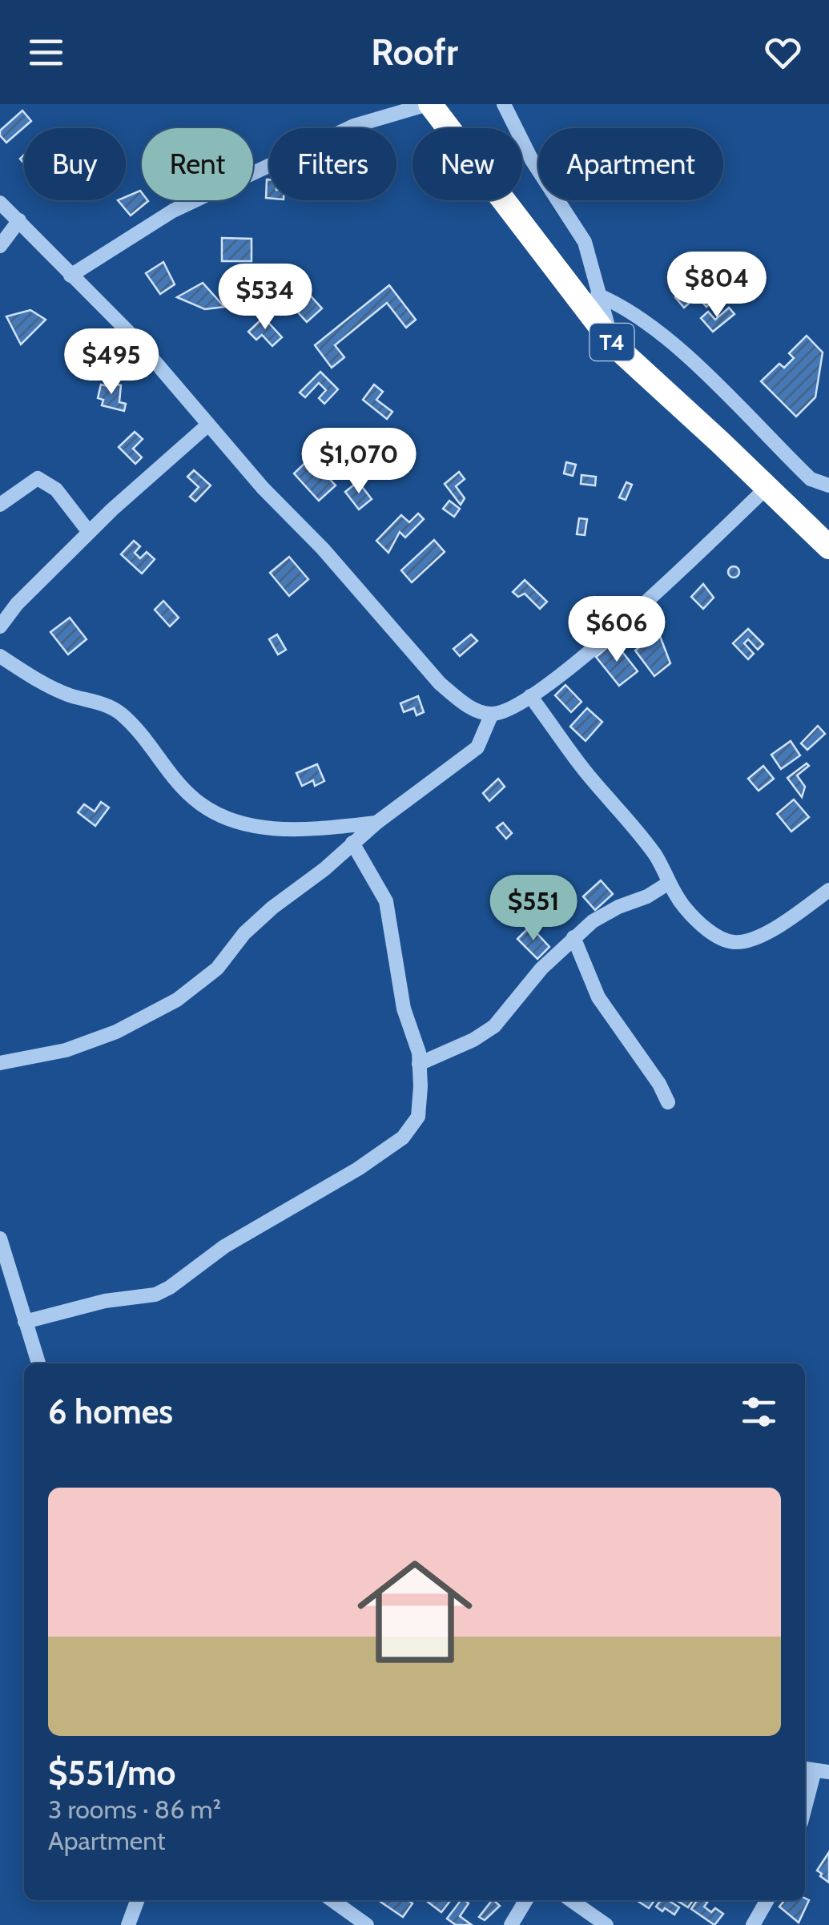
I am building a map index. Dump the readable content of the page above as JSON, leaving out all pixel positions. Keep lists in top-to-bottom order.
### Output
{
  "streets": {
    "highway": ["T4"]
  },
  "page": {
    "header": "Roofr",
    "chip": [
      "Buy",
      "Rent",
      "Filters",
      "New",
      "Apartment"
    ],
    "price": [
      "$804",
      "$534",
      "$495",
      "$1,070",
      "$606",
      "$551"
    ],
    "heading": "6 homes",
    "list": [
      {
        "name": "$551/mo",
        "note": "3 rooms · 86 m² · Apartment"
      }
    ]
  }
}
